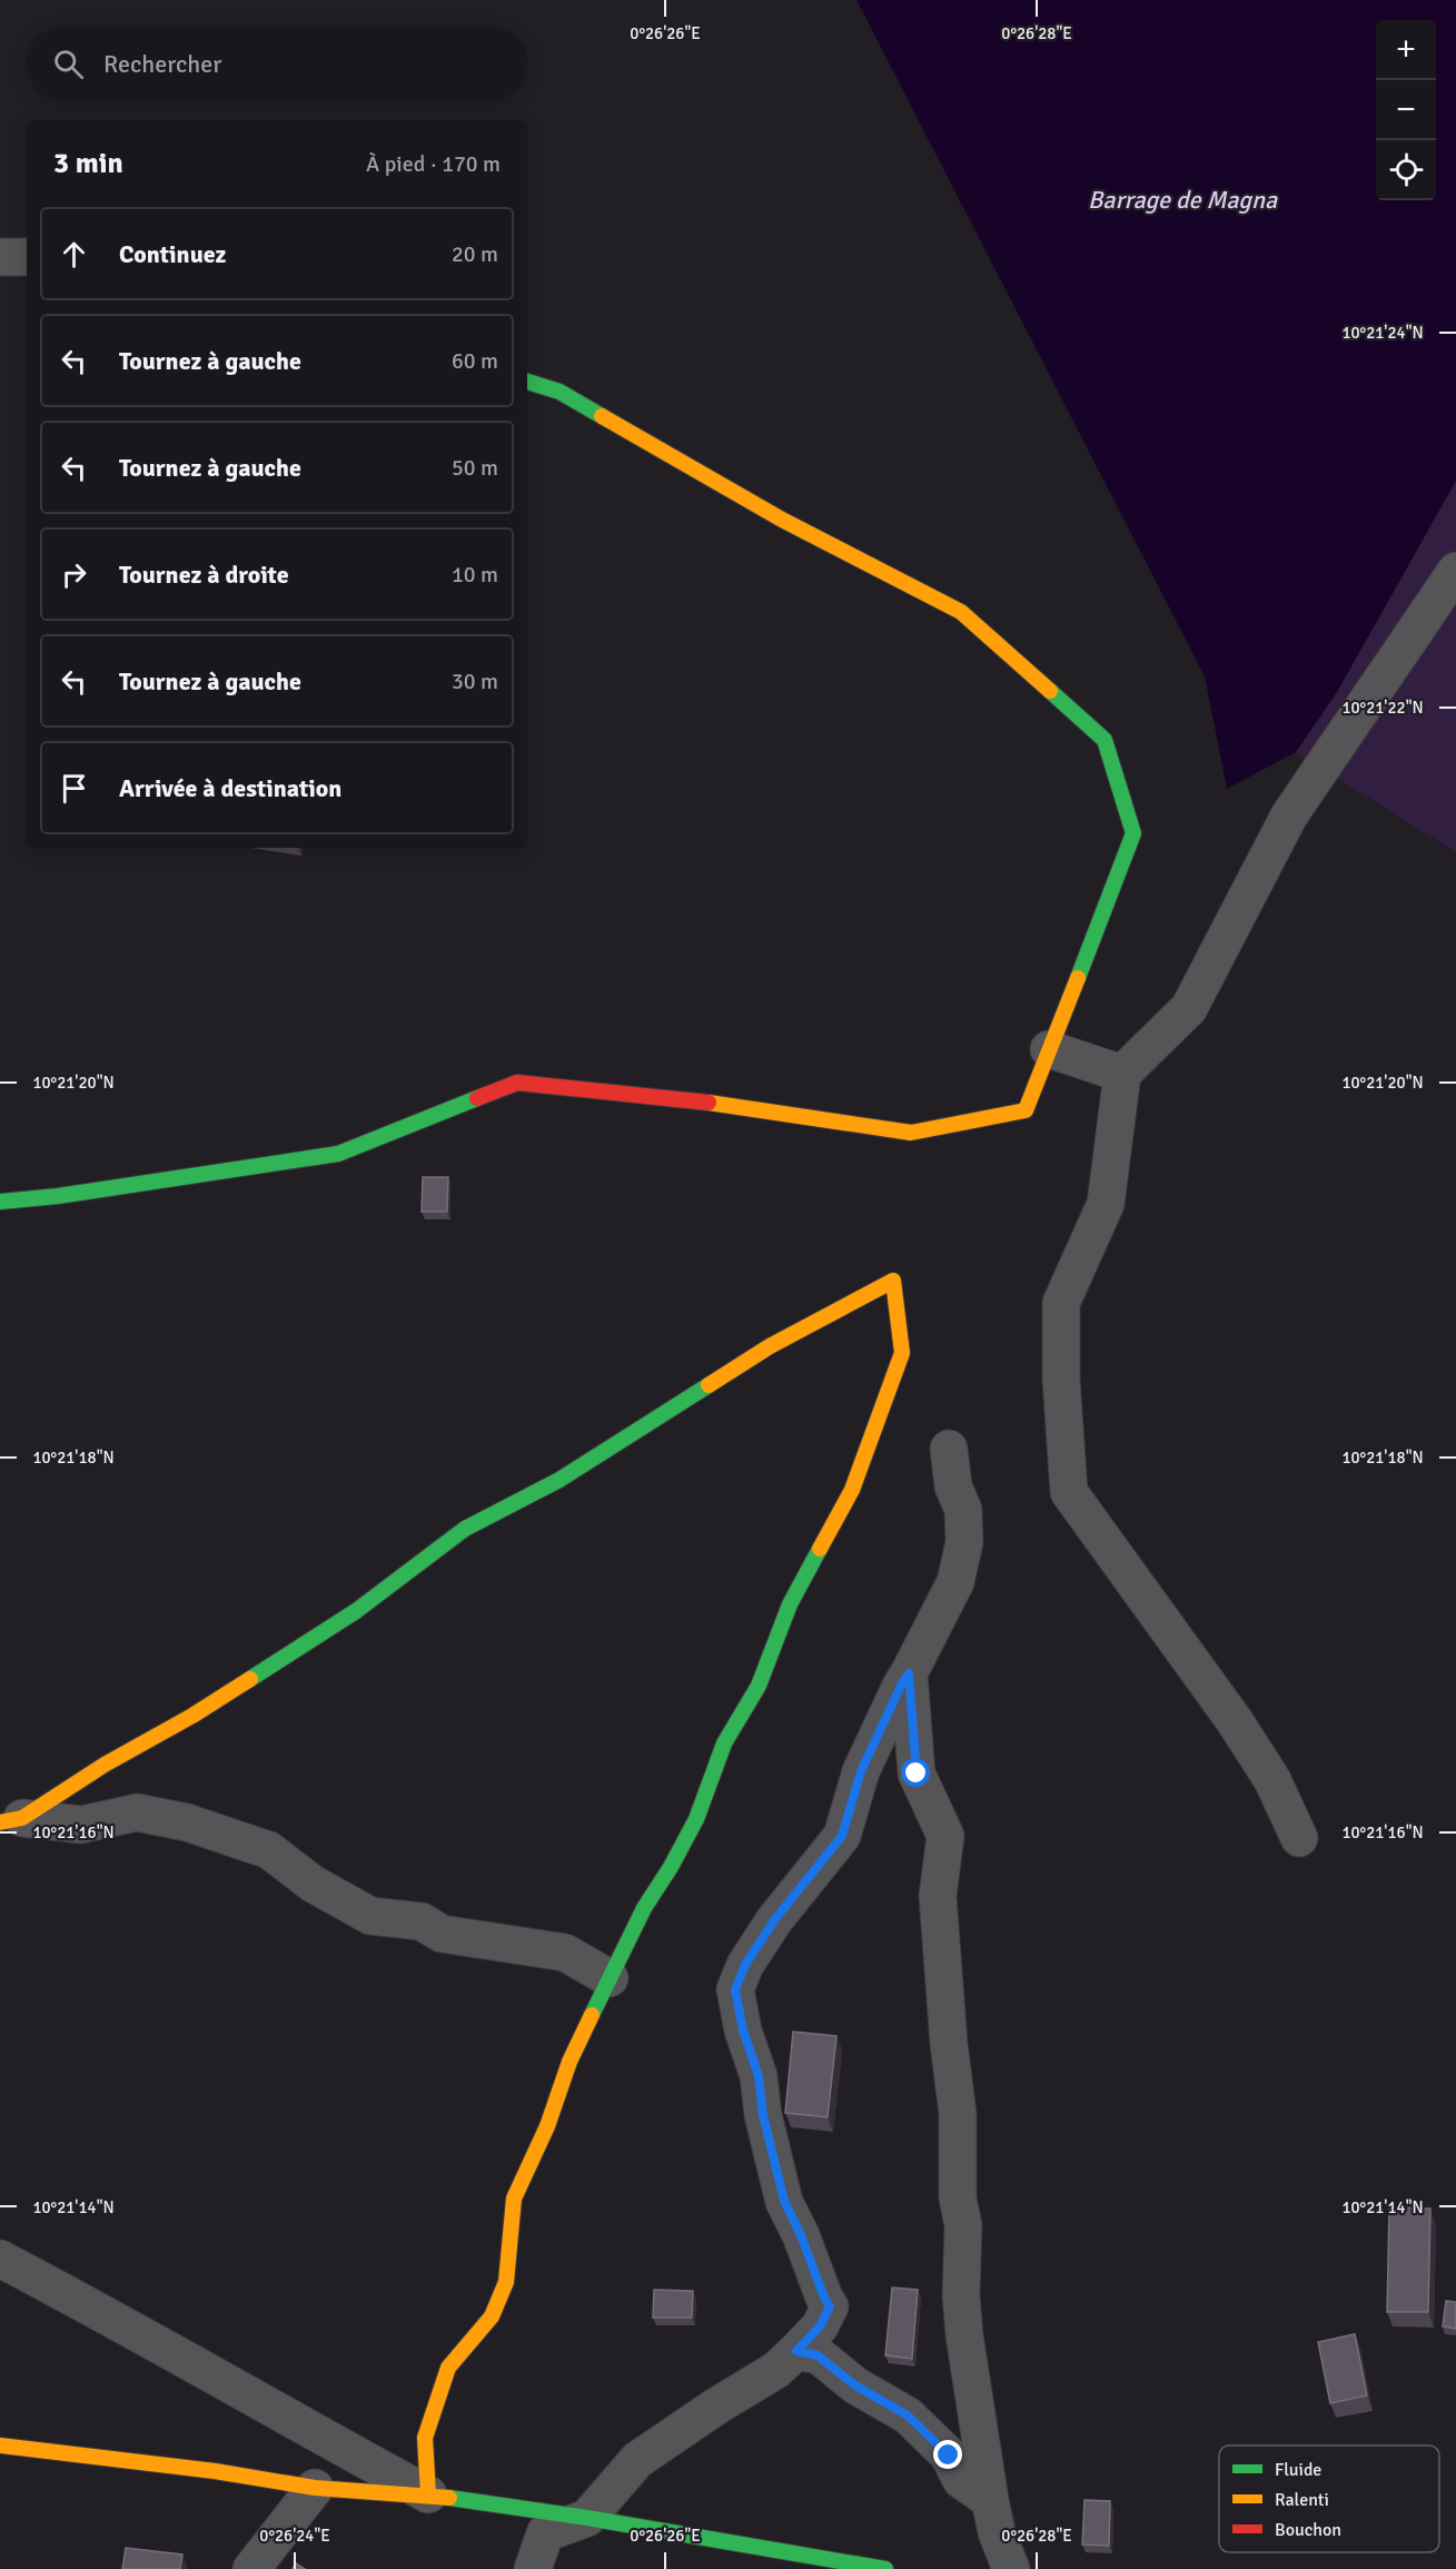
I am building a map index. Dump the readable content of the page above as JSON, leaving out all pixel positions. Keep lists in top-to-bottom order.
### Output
{
  "water": ["Barrage de Magna"],
  "legend": ["Fluide", "Ralenti", "Bouchon"],
  "page": {
    "map_buttons": ["+", "−"],
    "search": "Rechercher",
    "heading": ["3 min", "À pied · 170 m"],
    "list": [
      ["Continuez", "20 m"],
      ["Tournez à gauche", "60 m"],
      ["Tournez à gauche", "50 m"],
      ["Tournez à droite", "10 m"],
      ["Tournez à gauche", "30 m"],
      "Arrivée à destination"
    ]
  },
  "coordinates": [
    "0°26'26\"E",
    "0°26'28\"E",
    "10°21'24\"N",
    "10°21'22\"N",
    "10°21'20\"N",
    "10°21'18\"N",
    "10°21'16\"N",
    "10°21'14\"N",
    "0°26'24\"E"
  ]
}
